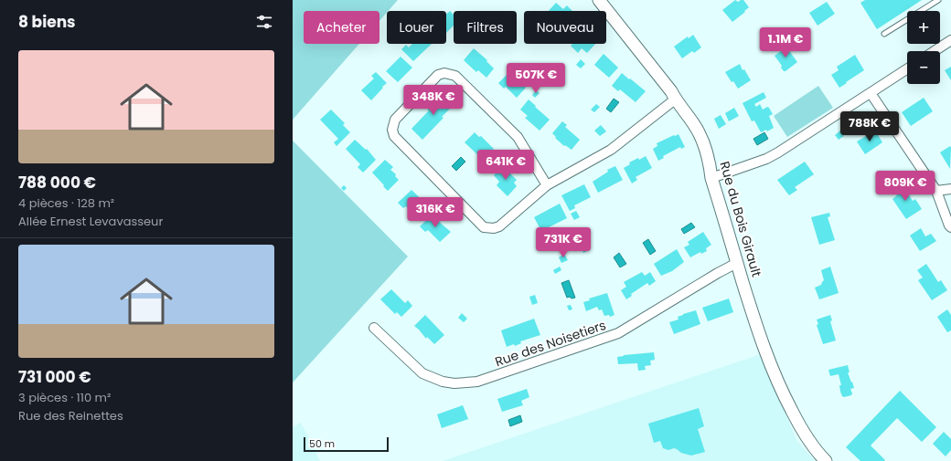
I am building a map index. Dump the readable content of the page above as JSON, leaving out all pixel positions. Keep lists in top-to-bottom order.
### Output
{
  "streets": {
    "street": ["Rue du Bois Girault", "Rue des Noisetiers"]
  },
  "crossings": [
    ["Rue du Bois Girault", "Rue des Noisetiers"]
  ],
  "scale_bar": "50 m",
  "page": {
    "heading": "8 biens",
    "map_buttons": ["+", "−"],
    "chip": [
      "Acheter",
      "Louer",
      "Filtres",
      "Nouveau"
    ],
    "price": [
      "1.1M €",
      "507K €",
      "348K €",
      "788K €",
      "641K €",
      "809K €",
      "316K €",
      "731K €"
    ],
    "list": [
      {
        "name": "788 000 €",
        "note": "4 pièces · 128 m² · Allée Ernest Levavasseur"
      },
      {
        "name": "731 000 €",
        "note": "3 pièces · 110 m² · Rue des Reinettes"
      }
    ],
    "scale": "50 m"
  }
}
